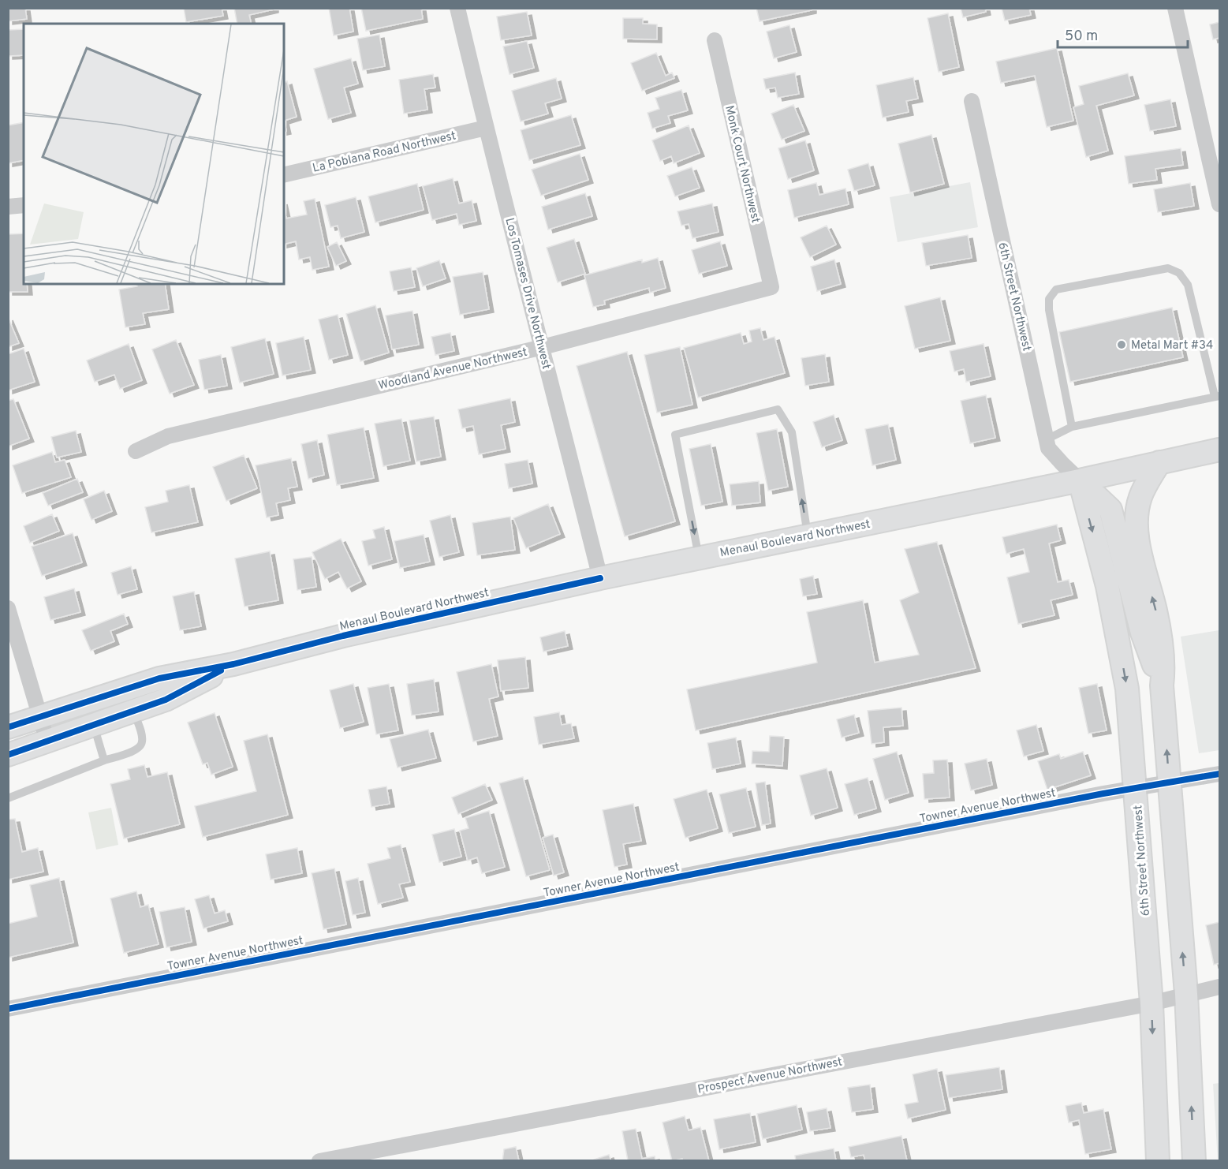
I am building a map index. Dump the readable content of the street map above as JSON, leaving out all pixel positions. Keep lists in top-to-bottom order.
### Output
{
  "streets": {
    "main road": ["6th Street Northwest", "Menaul Boulevard Northwest"],
    "street": [
      "La Poblana Road Northwest",
      "Monk Court Northwest",
      "Los Tomases Drive Northwest",
      "Woodland Avenue Northwest",
      "Towner Avenue Northwest",
      "Prospect Avenue Northwest"
    ]
  },
  "crossings": [
    ["La Poblana Road Northwest", "Los Tomases Drive Northwest"],
    ["Monk Court Northwest", "Woodland Avenue Northwest"],
    ["Los Tomases Drive Northwest", "Woodland Avenue Northwest"],
    ["Los Tomases Drive Northwest", "Menaul Boulevard Northwest"],
    ["6th Street Northwest", "Menaul Boulevard Northwest"],
    ["6th Street Northwest", "Towner Avenue Northwest"],
    ["6th Street Northwest", "Prospect Avenue Northwest"]
  ],
  "places": ["Metal Mart #34"],
  "scale_bar": "50 m"
}
